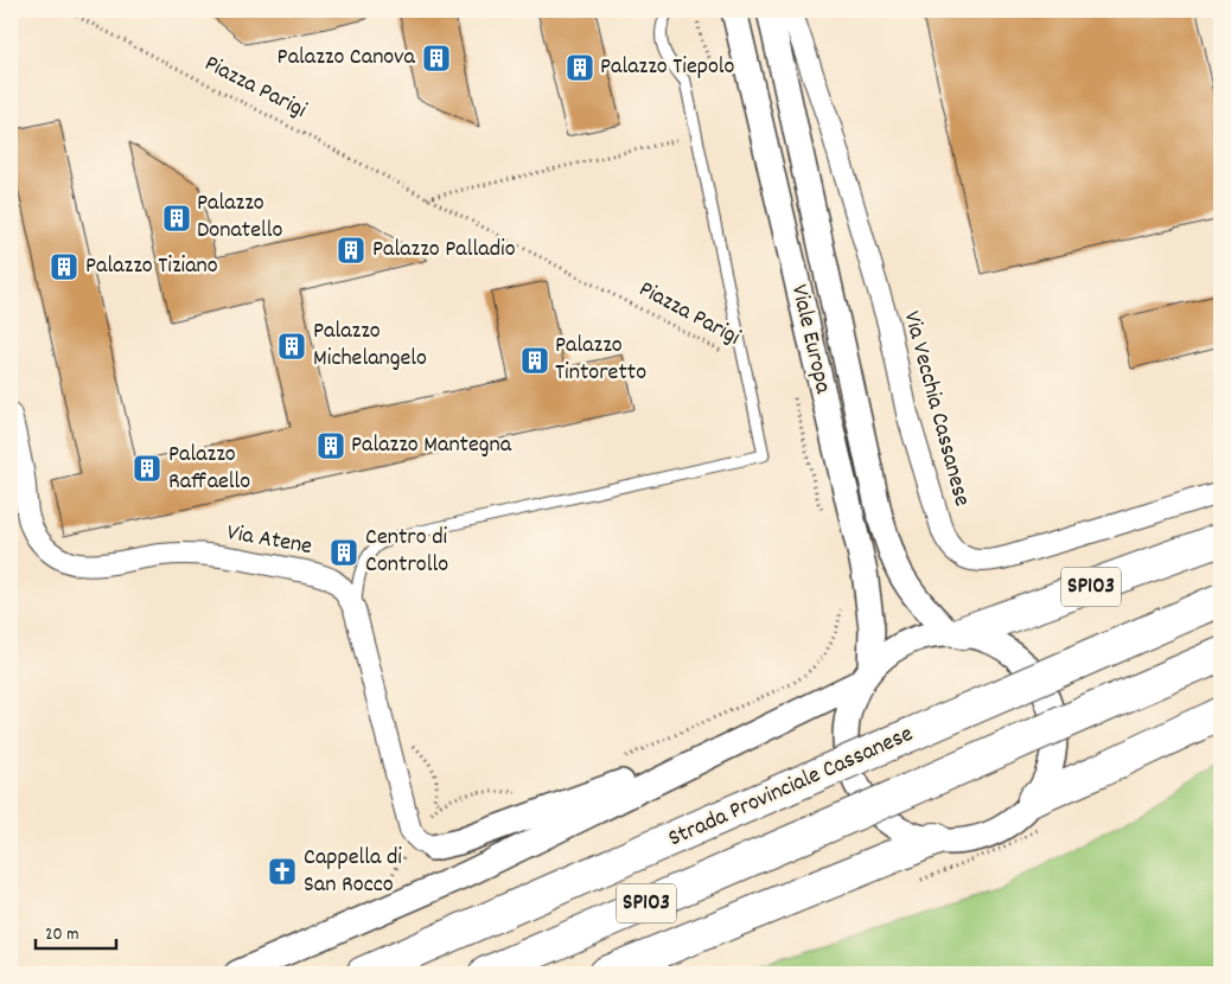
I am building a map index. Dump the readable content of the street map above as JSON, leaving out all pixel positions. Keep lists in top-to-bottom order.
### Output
{
  "streets": {
    "main road": ["SP103", "Strada Provinciale Cassanese"],
    "street": ["Viale Europa", "Via Vecchia Cassanese", "Via Atene"],
    "path": ["Piazza Parigi"]
  },
  "crossings": [
    ["Viale Europa", "SP103"]
  ],
  "places": {
    "building": [
      "Palazzo Canova",
      "Palazzo Tiepolo",
      "Palazzo Donatello",
      "Palazzo Palladio",
      "Palazzo Tiziano",
      "Palazzo Michelangelo",
      "Palazzo Tintoretto",
      "Palazzo Mantegna",
      "Palazzo Raffaello",
      "Centro di Controllo"
    ],
    "church": ["Cappella di San Rocco"]
  },
  "scale_bar": "20 m"
}
